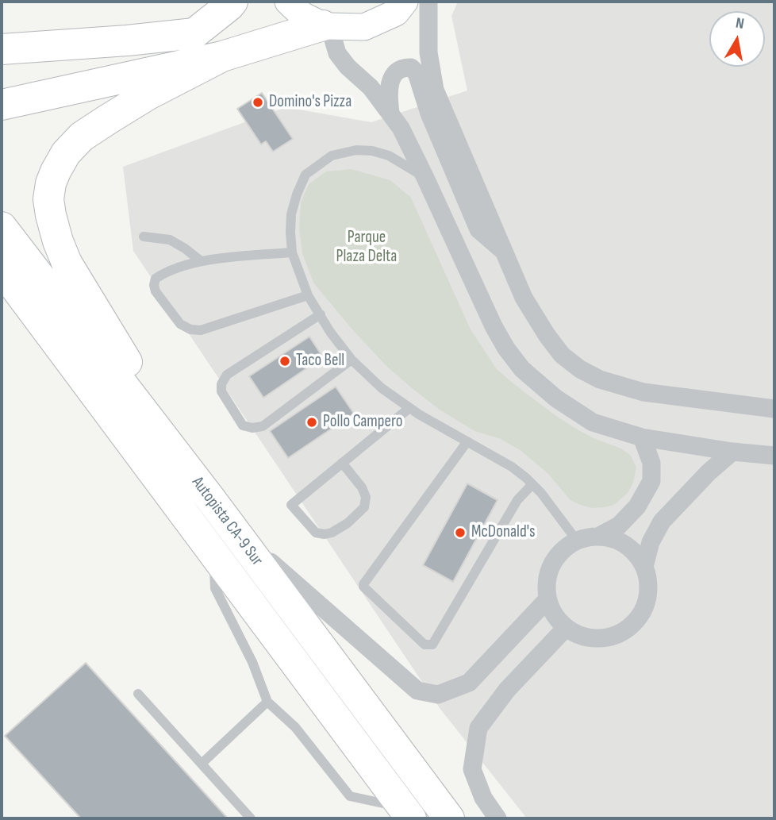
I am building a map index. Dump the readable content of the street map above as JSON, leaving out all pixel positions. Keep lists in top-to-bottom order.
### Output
{
  "streets": {
    "highway": ["Autopista CA-9 Sur"]
  },
  "parks": ["Parque Plaza Delta"],
  "places": [
    "Domino's Pizza",
    "Taco Bell",
    "Pollo Campero",
    "McDonald's"
  ],
  "north": "top"
}
